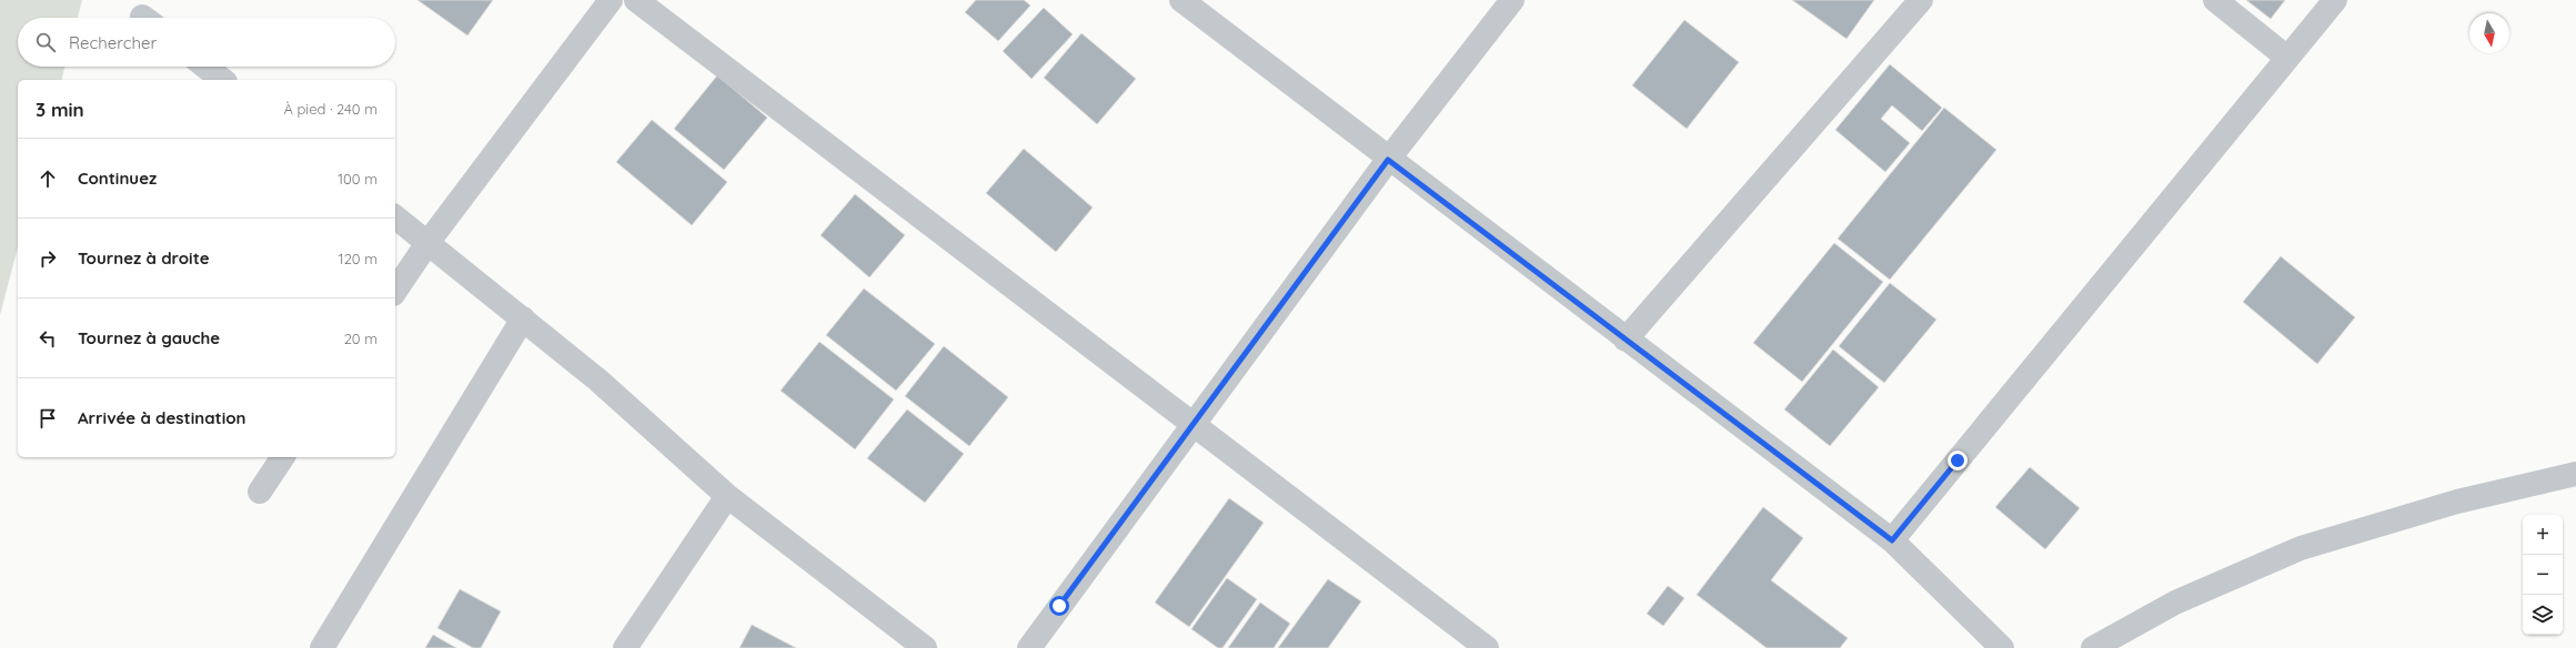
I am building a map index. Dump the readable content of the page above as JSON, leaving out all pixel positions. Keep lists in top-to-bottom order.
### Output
{
  "north": "bottom",
  "page": {
    "search": "Rechercher",
    "heading": ["3 min", "À pied · 240 m"],
    "list": [
      ["Continuez", "100 m"],
      ["Tournez à droite", "120 m"],
      ["Tournez à gauche", "20 m"],
      "Arrivée à destination"
    ],
    "map_buttons": ["+", "−"]
  }
}
